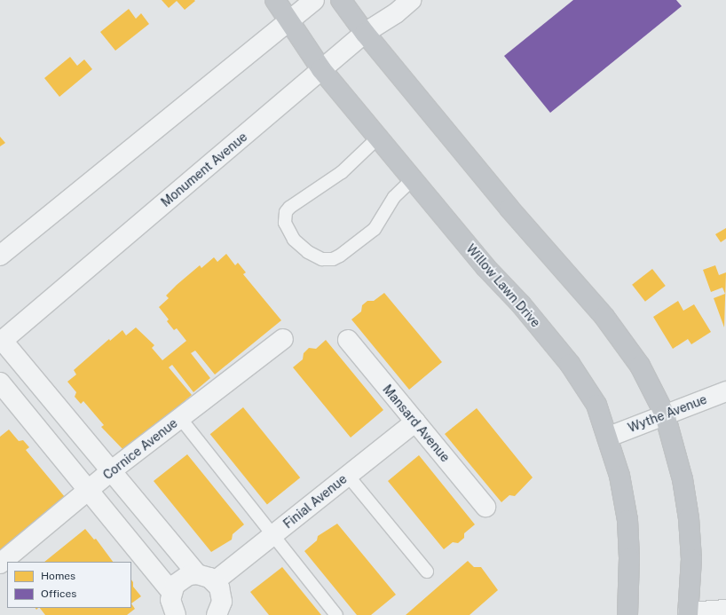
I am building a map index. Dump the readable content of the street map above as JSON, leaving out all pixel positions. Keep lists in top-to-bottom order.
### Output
{
  "streets": {
    "main road": ["Willow Lawn Drive"],
    "street": [
      "Monument Avenue",
      "Wythe Avenue",
      "Mansard Avenue",
      "Cornice Avenue",
      "Finial Avenue"
    ]
  },
  "crossings": [
    ["Monument Avenue", "Willow Lawn Drive"],
    ["Willow Lawn Drive", "Wythe Avenue"],
    ["Mansard Avenue", "Finial Avenue"]
  ],
  "legend": ["Homes", "Offices"]
}
